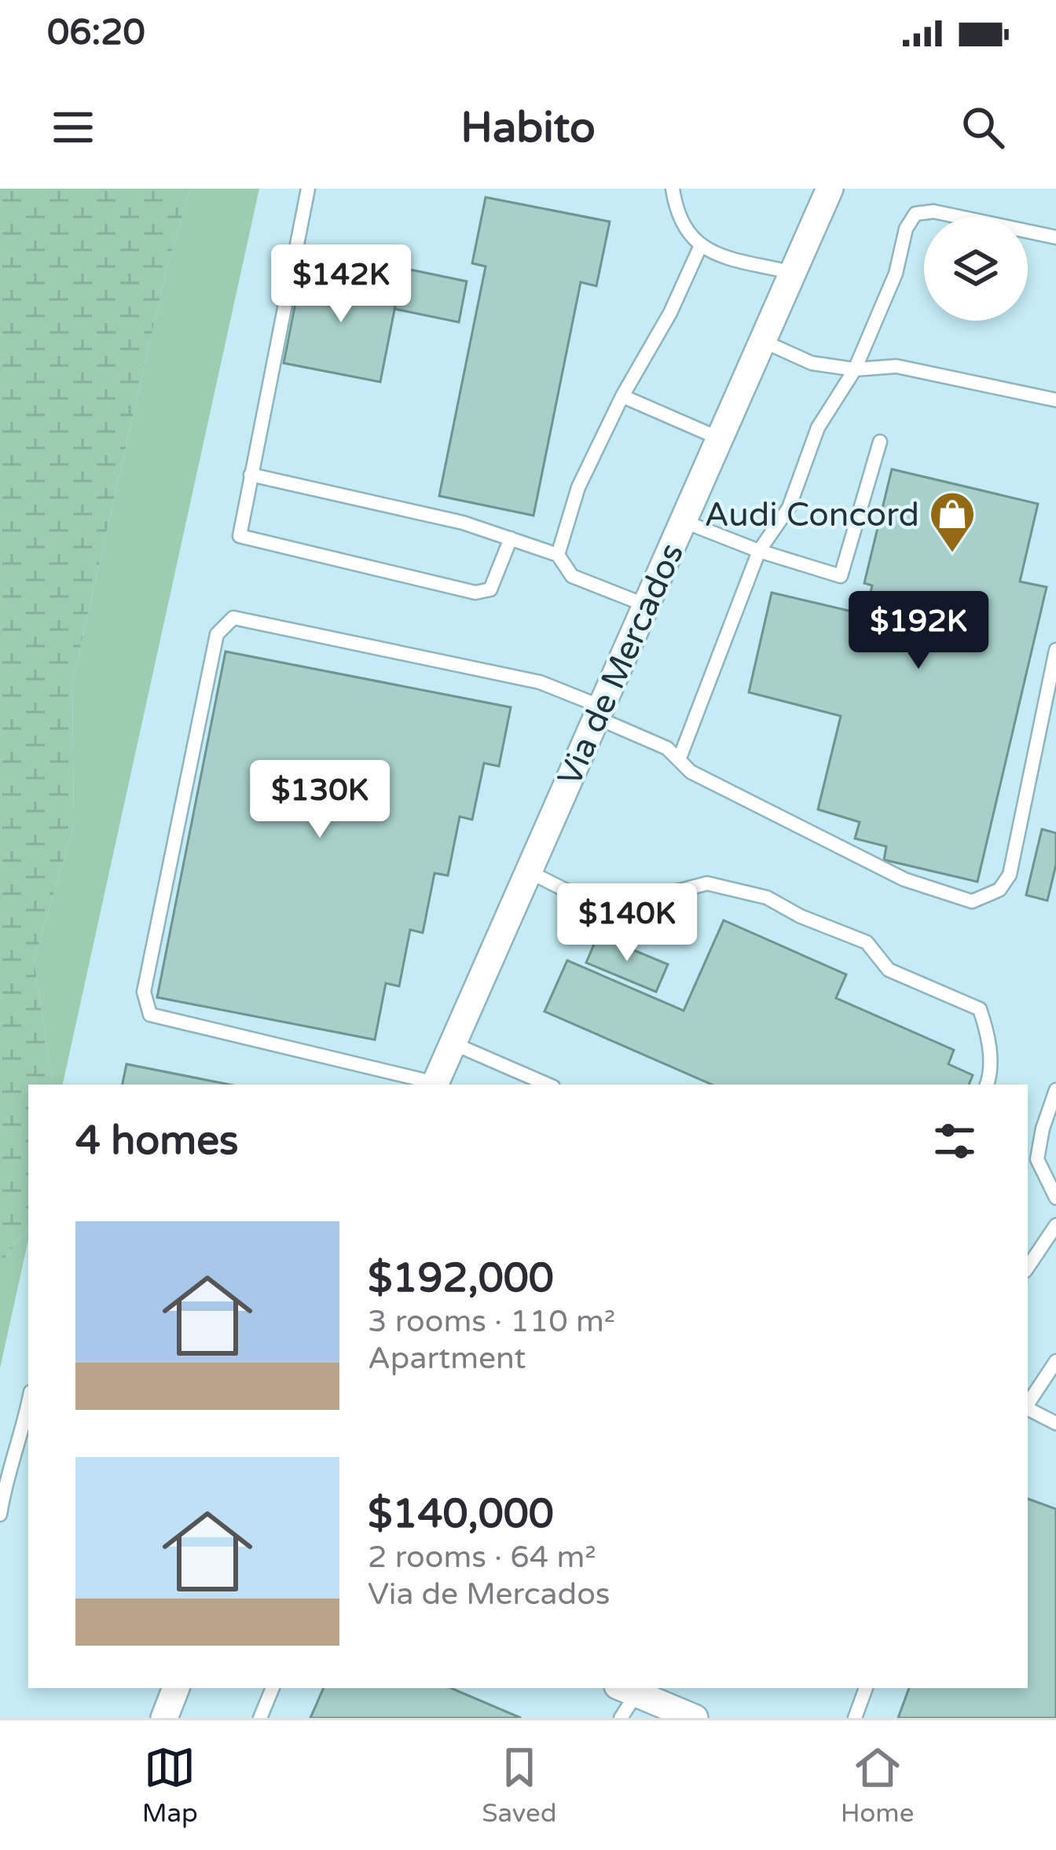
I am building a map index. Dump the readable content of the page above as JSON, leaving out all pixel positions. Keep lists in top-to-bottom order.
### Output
{
  "streets": {
    "street": ["Via de Mercados"]
  },
  "places": {
    "shop": ["Audi Concord"]
  },
  "page": {
    "status": "06:20",
    "header": "Habito",
    "price": [
      "$142K",
      "$192K",
      "$130K",
      "$140K"
    ],
    "heading": "4 homes",
    "list": [
      {
        "name": "$192,000",
        "note": "3 rooms · 110 m² · Apartment"
      },
      {
        "name": "$140,000",
        "note": "2 rooms · 64 m² · Via de Mercados"
      }
    ],
    "tabs": ["Map", "Saved", "Home"]
  }
}
